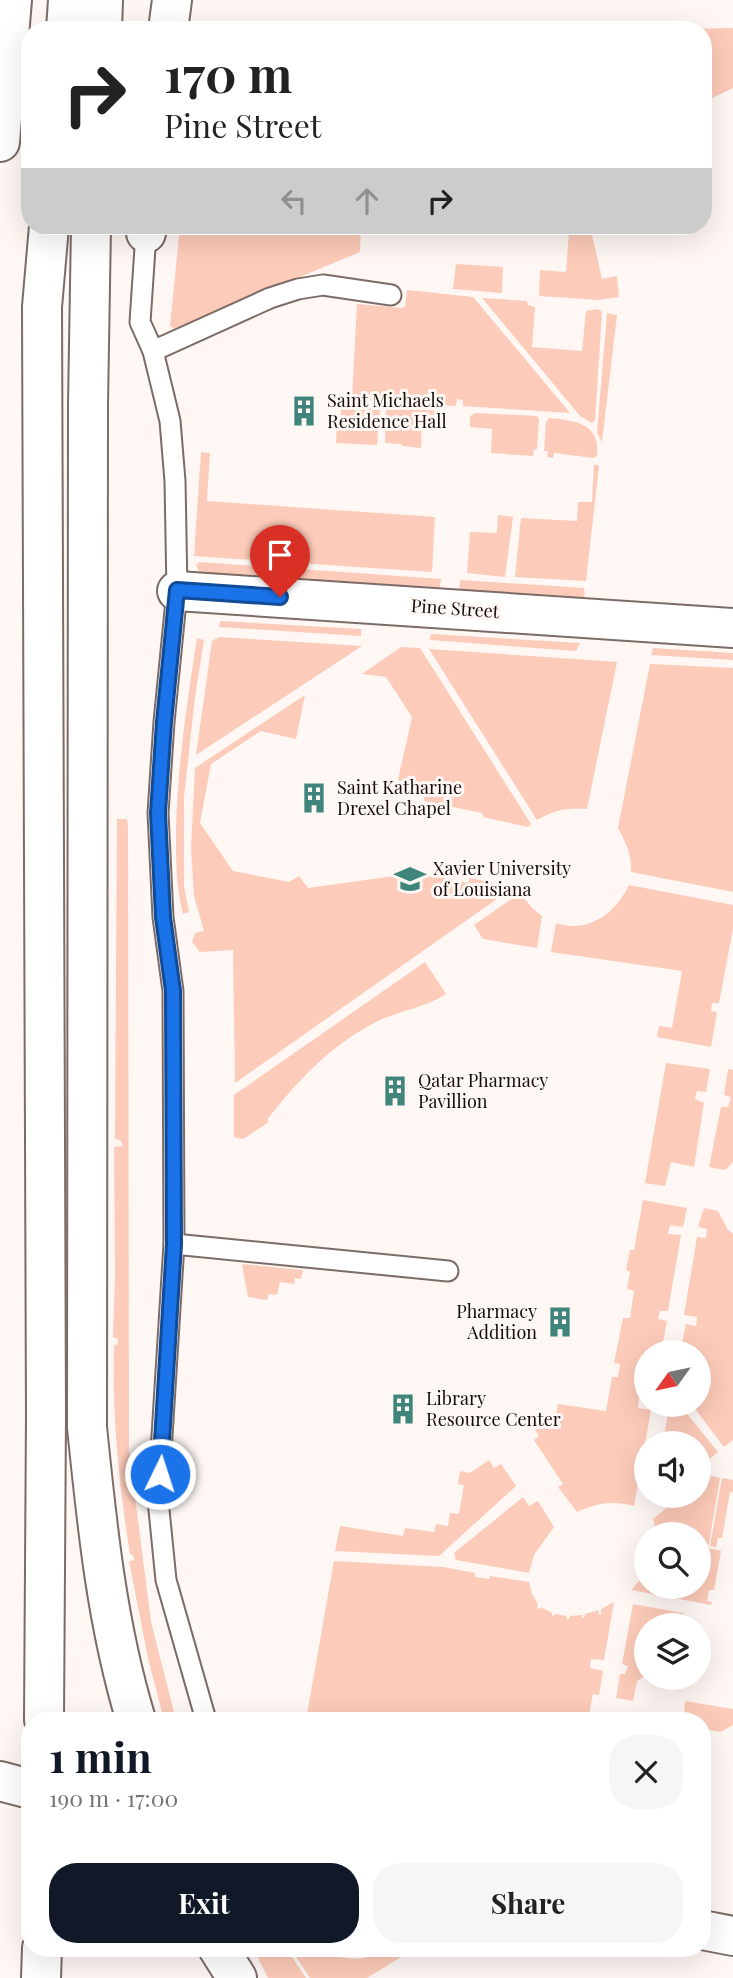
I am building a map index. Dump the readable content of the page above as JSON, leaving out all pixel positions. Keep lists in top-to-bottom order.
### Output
{
  "streets": {
    "main road": ["Pine Street"]
  },
  "places": {
    "building": [
      "Saint Michaels Residence Hall",
      "Saint Katharine Drexel Chapel",
      "Qatar Pharmacy Pavillion",
      "Pharmacy Addition",
      "Library Resource Center"
    ],
    "school or university": ["Xavier University of Louisiana"]
  },
  "north": "bottom left",
  "page": {
    "turn": ["170 m", "Pine Street"],
    "heading": ["1 min", "190 m · 17:00"],
    "buttons": ["Exit", "Share"]
  }
}
